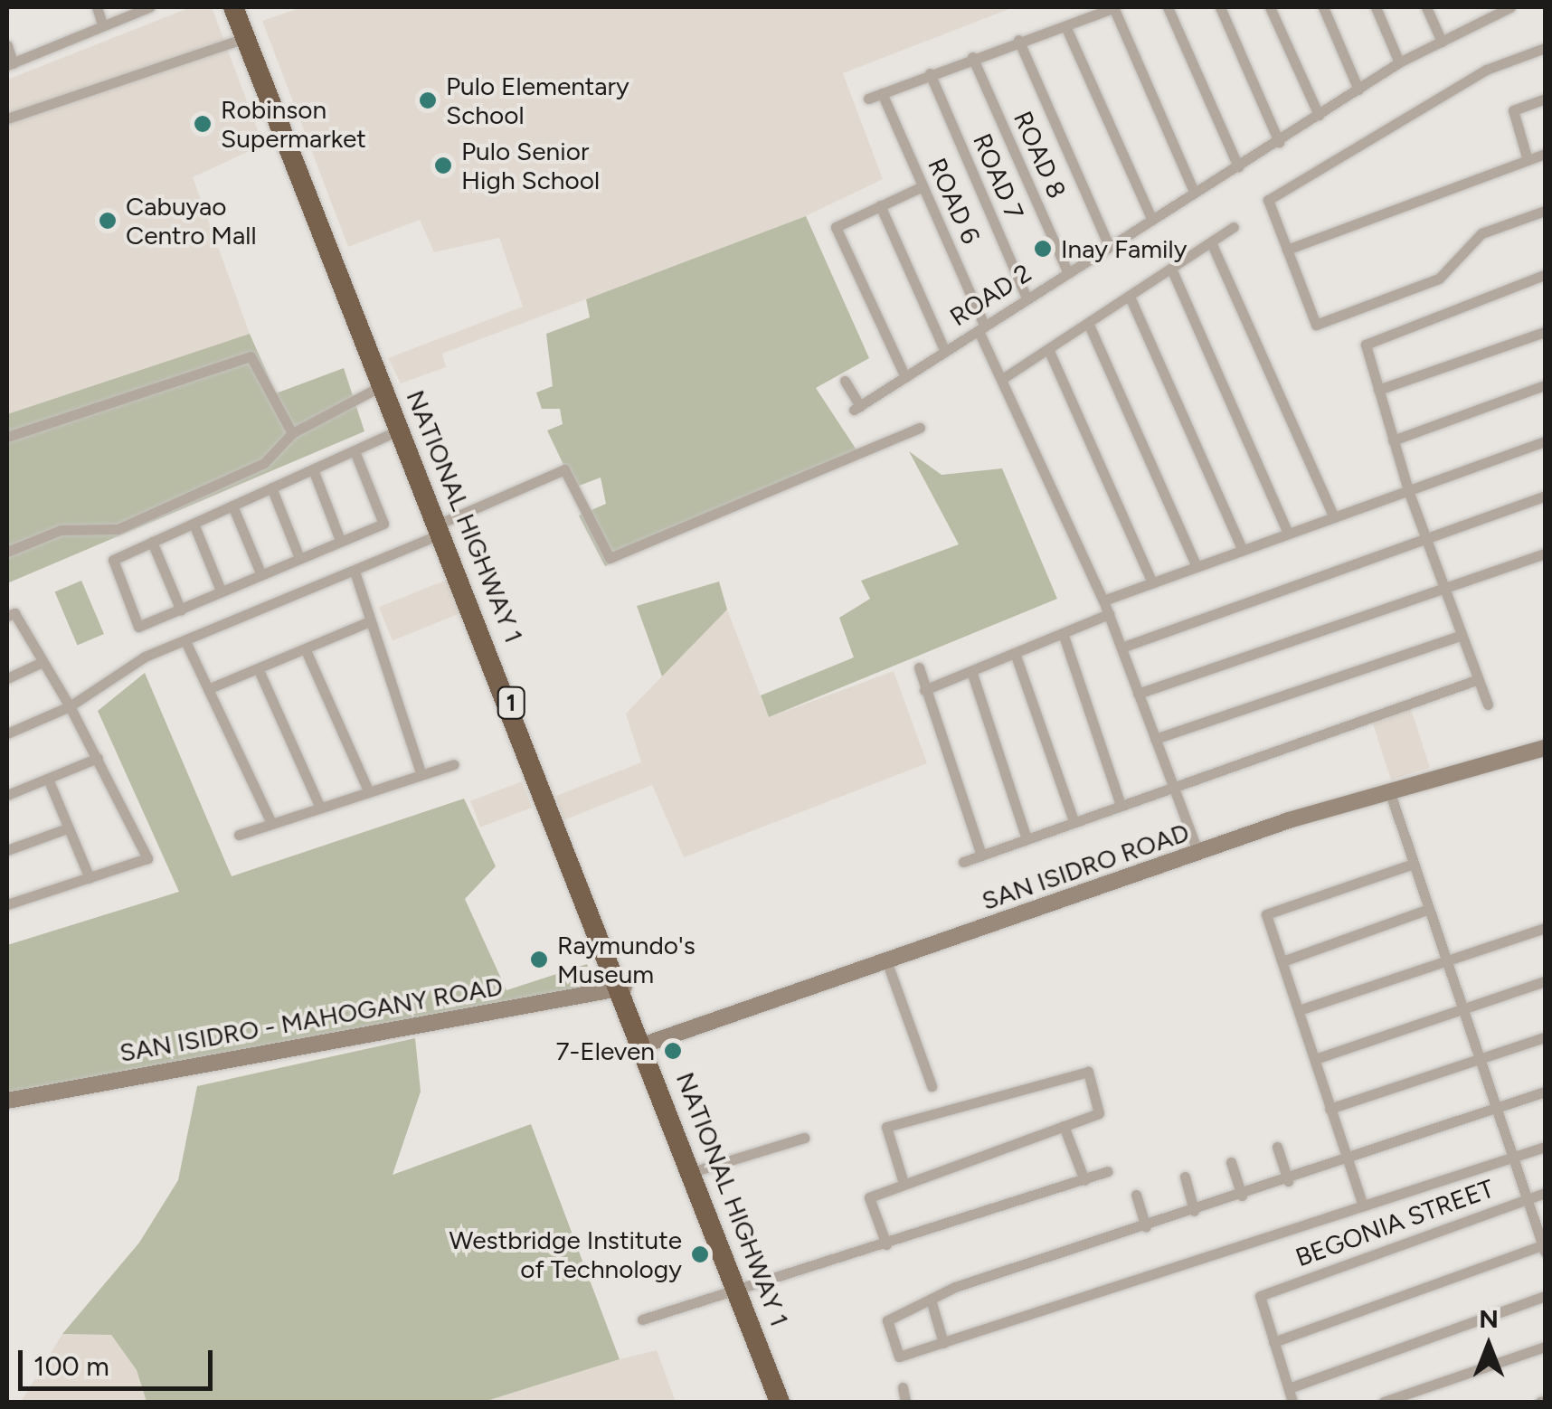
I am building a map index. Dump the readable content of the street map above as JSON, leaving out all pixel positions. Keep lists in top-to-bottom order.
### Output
{
  "streets": {
    "highway": ["NATIONAL HIGHWAY 1", "1"],
    "street": [
      "ROAD 8",
      "ROAD 7",
      "ROAD 6",
      "ROAD 2",
      "SAN ISIDRO ROAD",
      "SAN ISIDRO - MAHOGANY ROAD",
      "BEGONIA STREET"
    ]
  },
  "crossings": [
    ["ROAD 8", "ROAD 2"],
    ["ROAD 7", "ROAD 2"],
    ["ROAD 6", "ROAD 2"],
    ["ROAD 6", "SAN ISIDRO ROAD"],
    ["NATIONAL HIGHWAY 1", "SAN ISIDRO ROAD"],
    ["NATIONAL HIGHWAY 1", "SAN ISIDRO - MAHOGANY ROAD"]
  ],
  "places": [
    "Pulo Elementary School",
    "Robinson Supermarket",
    "Pulo Senior High School",
    "Cabuyao Centro Mall",
    "Inay Family",
    "Raymundo's Museum",
    "7-Eleven",
    "Westbridge Institute of Technology"
  ],
  "scale_bar": "100 m",
  "north": "top"
}
